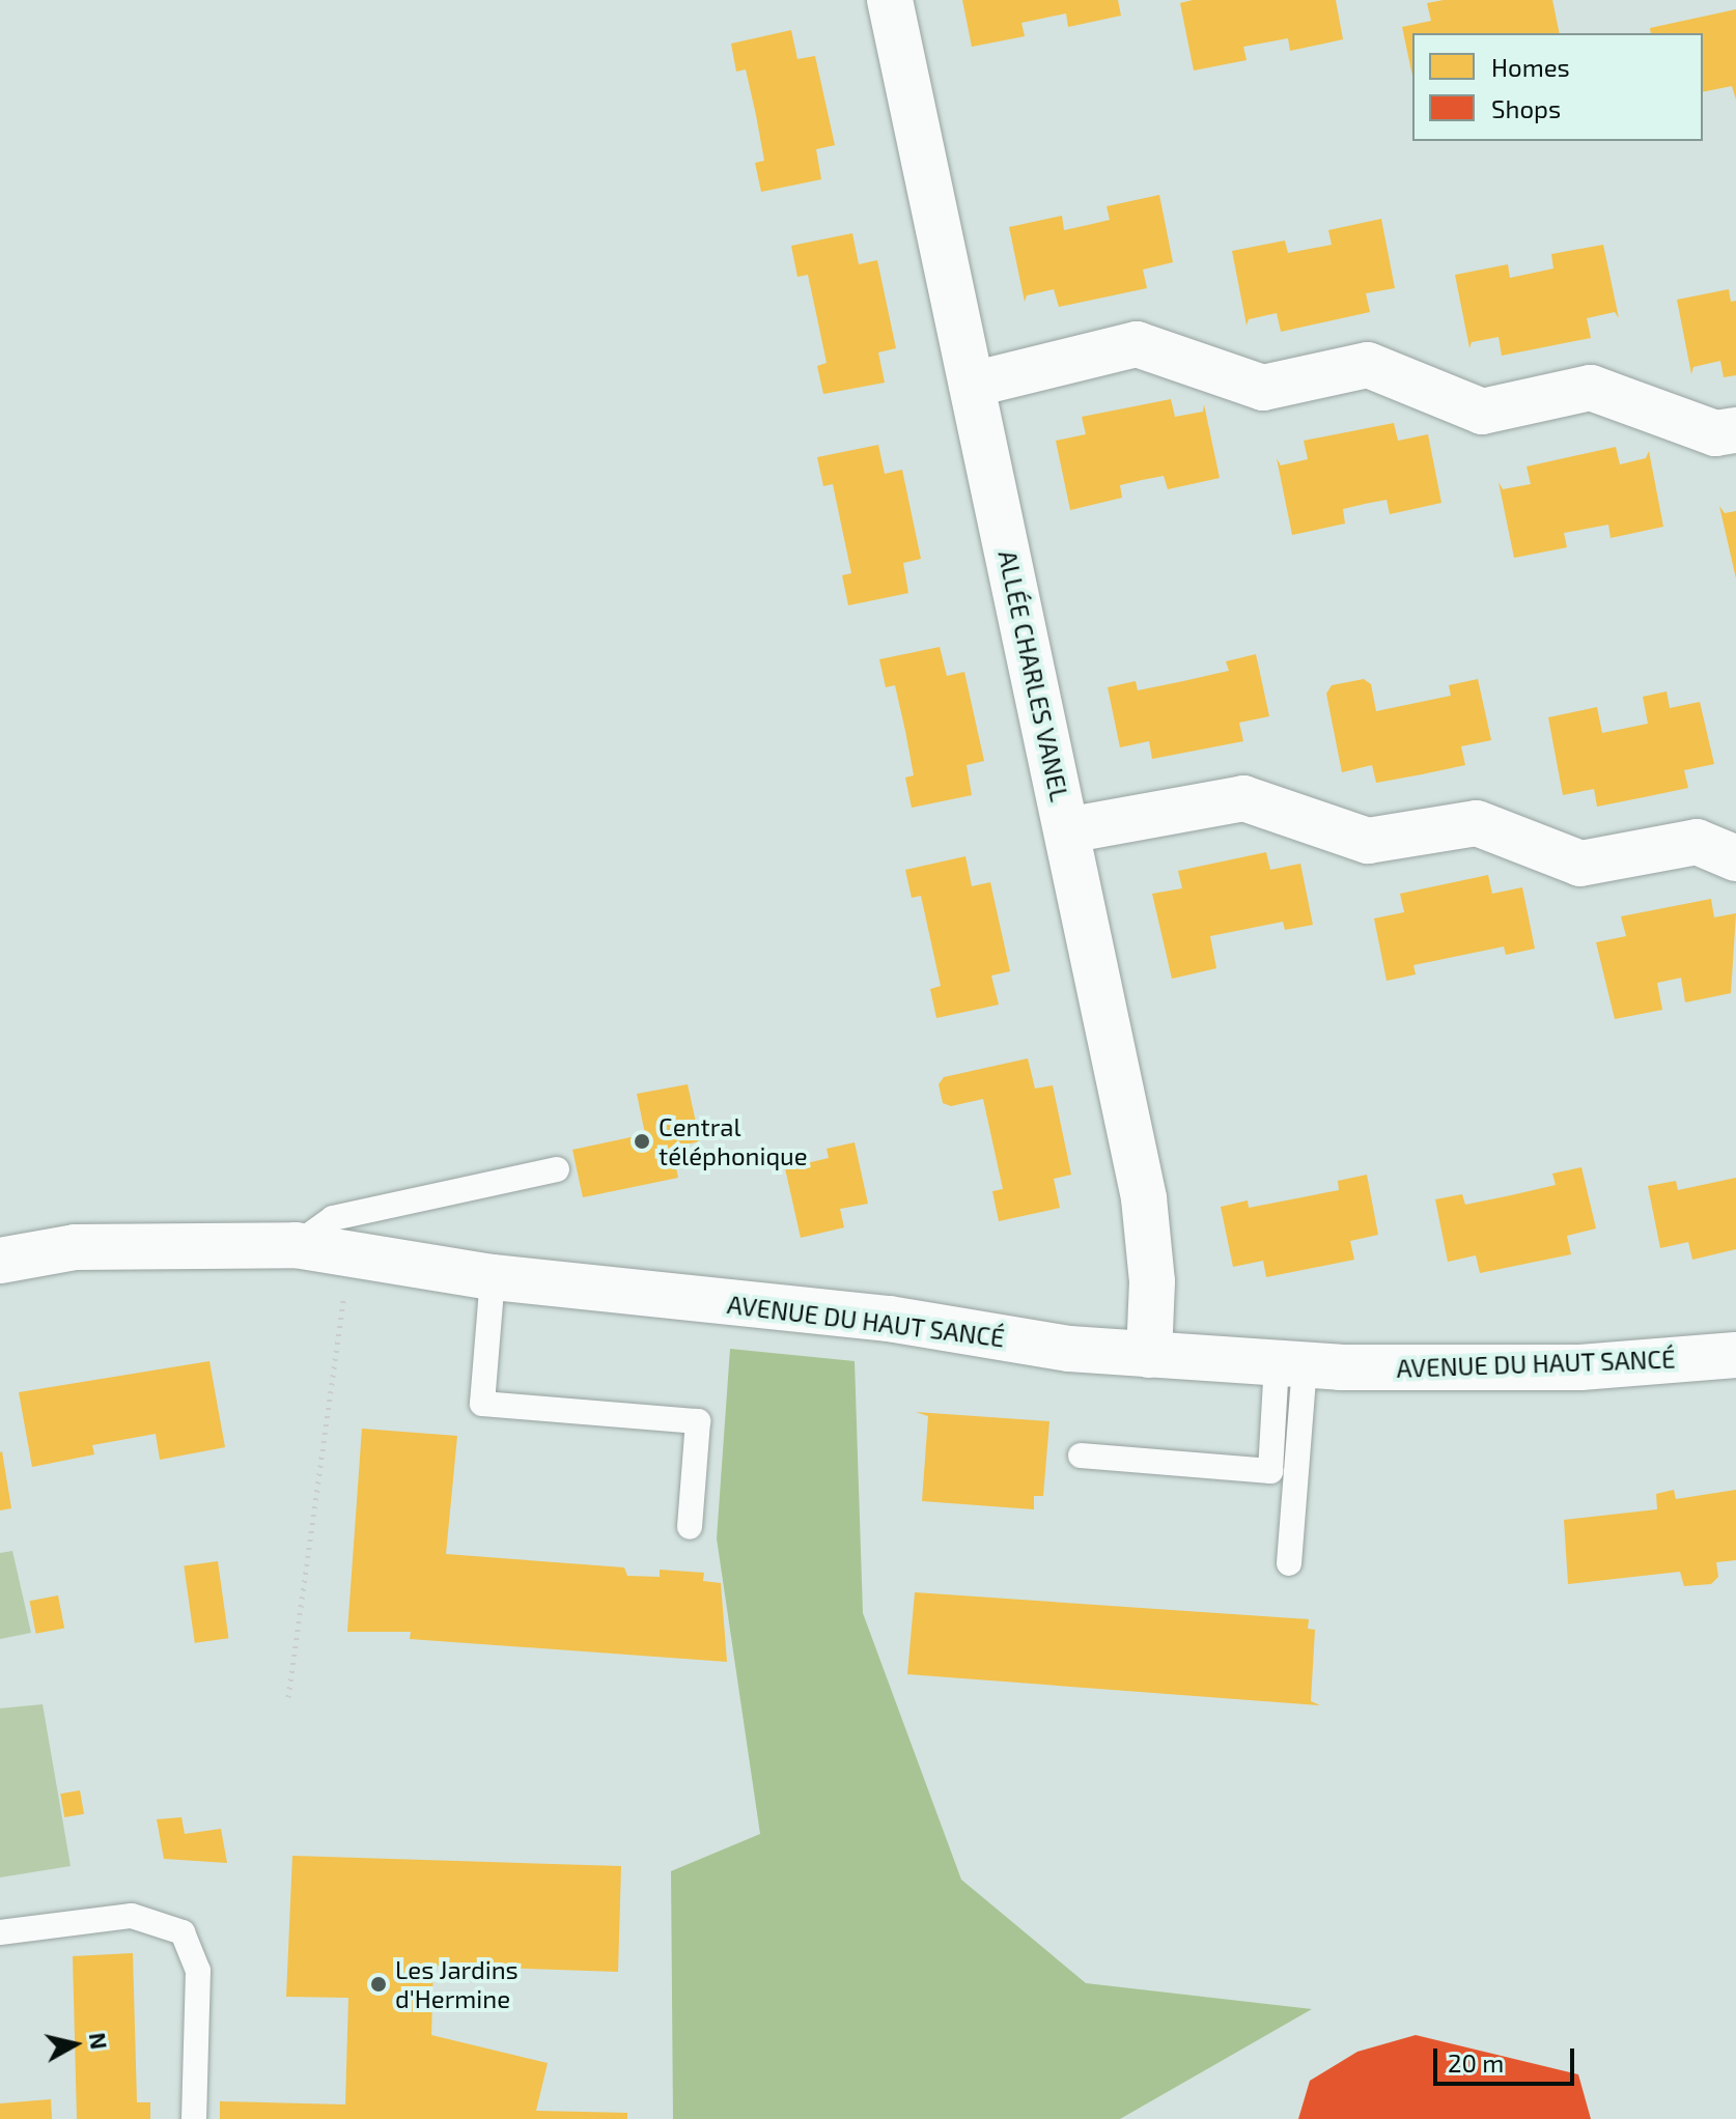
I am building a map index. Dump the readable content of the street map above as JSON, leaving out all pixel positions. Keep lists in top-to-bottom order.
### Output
{
  "streets": {
    "street": ["ALLÉE CHARLES VANEL", "AVENUE DU HAUT SANCÉ"]
  },
  "crossings": [
    ["ALLÉE CHARLES VANEL", "AVENUE DU HAUT SANCÉ"]
  ],
  "places": ["Central téléphonique", "Les Jardins d'Hermine"],
  "legend": ["Homes", "Shops"],
  "scale_bar": "20 m",
  "north": "right"
}
